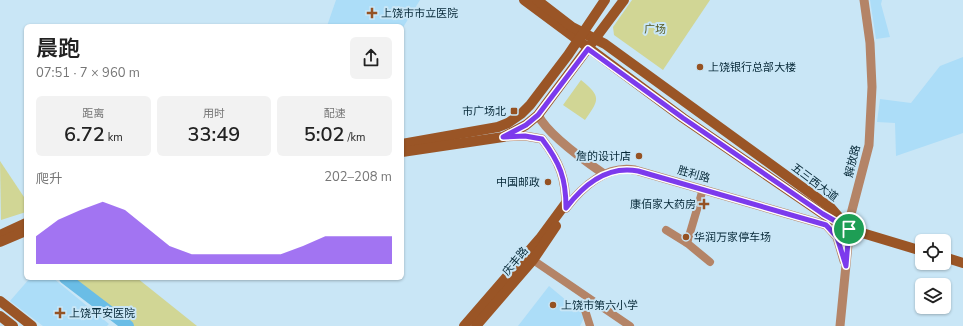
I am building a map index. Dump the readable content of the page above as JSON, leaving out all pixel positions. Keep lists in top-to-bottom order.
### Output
{
  "streets": {
    "main road": ["五三西大道", "庆丰路"],
    "street": ["解放路", "胜利路"]
  },
  "crossings": [
    ["解放路", "胜利路"],
    ["解放路", "五三西大道"],
    ["胜利路", "庆丰路"]
  ],
  "parks": ["广场"],
  "places": {
    "health": ["上饶市市立医院", "康佰家大药房", "上饶平安医院"],
    "other": [
      "上饶银行总部大楼",
      "詹的设计店",
      "中国邮政",
      "华润万家停车场",
      "上饶市第六小学"
    ],
    "transit": ["市广场北"]
  },
  "page": {
    "heading": ["晨跑", "07:51 · 7 × 960 m"],
    "stats": [
      ["距离", "6.72 km"],
      ["用时", "33:49"],
      ["配速", "5:02 /km"]
    ],
    "chart": ["爬升", "202–208 m"]
  }
}
